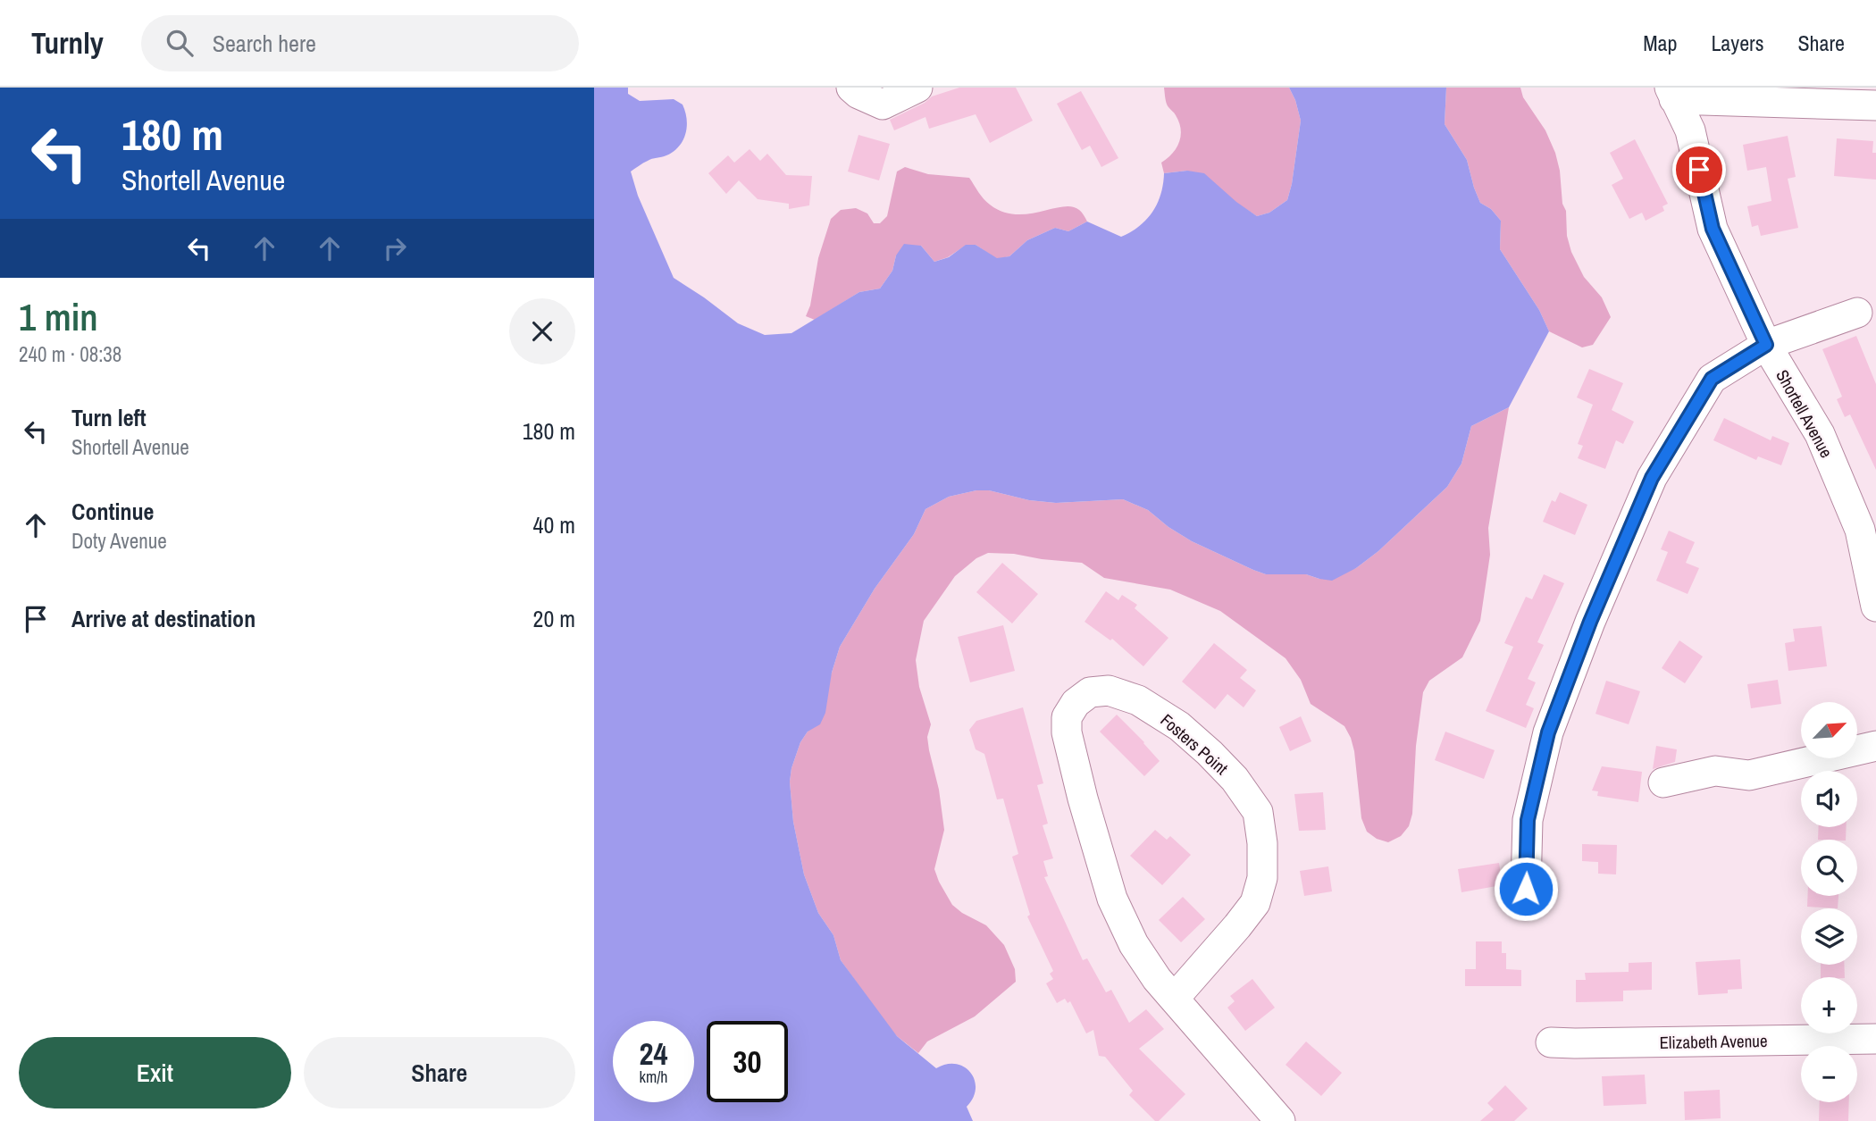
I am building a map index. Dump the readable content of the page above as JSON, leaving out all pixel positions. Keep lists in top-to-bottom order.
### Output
{
  "streets": {
    "street": ["Shortell Avenue", "Fosters Point", "Elizabeth Avenue"]
  },
  "north": "top right",
  "page": {
    "header": "Turnly",
    "search": "Search here",
    "nav": ["Map", "Layers", "Share"],
    "turn": ["180 m", "Shortell Avenue"],
    "heading": ["1 min", "240 m · 08:38"],
    "list": [
      {
        "name": "Turn left",
        "note": "Shortell Avenue",
        "value": "180 m"
      },
      {
        "name": "Continue",
        "note": "Doty Avenue",
        "value": "40 m"
      },
      {
        "name": "Arrive at destination",
        "value": "20 m"
      }
    ],
    "map_buttons": ["+", "−"],
    "speed": "24 km/h",
    "limit": "30",
    "buttons": ["Exit", "Share"]
  }
}
